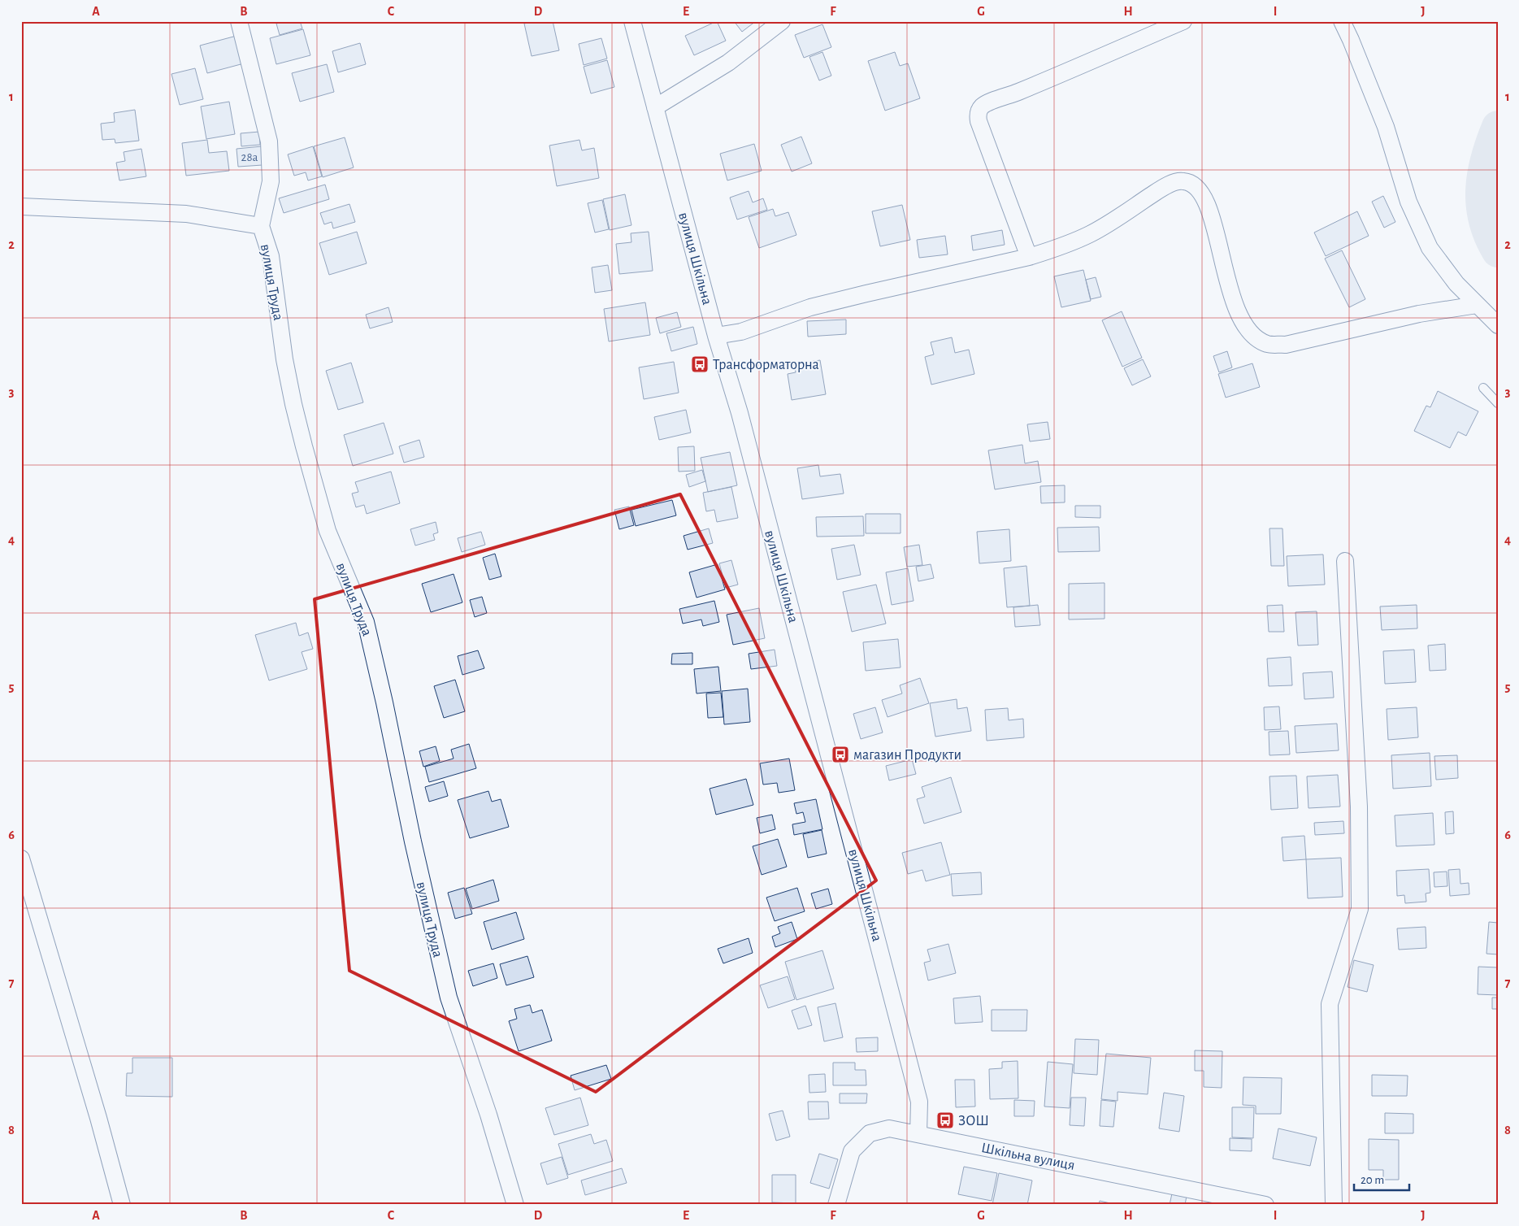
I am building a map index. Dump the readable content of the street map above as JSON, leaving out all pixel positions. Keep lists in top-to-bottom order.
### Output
{
  "streets": {
    "street": ["вулиця Шкільна", "вулиця Труда", "Шкільна вулиця"]
  },
  "crossings": [
    ["вулиця Шкільна", "Шкільна вулиця"]
  ],
  "places": {
    "bus stop": ["Трансформаторна", "магазин Продукти", "ЗОШ"]
  },
  "house_numbers": ["28а"],
  "scale_bar": "20 m",
  "grid": {
    "columns": [
      "A",
      "B",
      "C",
      "D",
      "E",
      "F",
      "G",
      "H",
      "I",
      "J"
    ],
    "rows": [
      "1",
      "2",
      "3",
      "4",
      "5",
      "6",
      "7",
      "8"
    ]
  }
}
